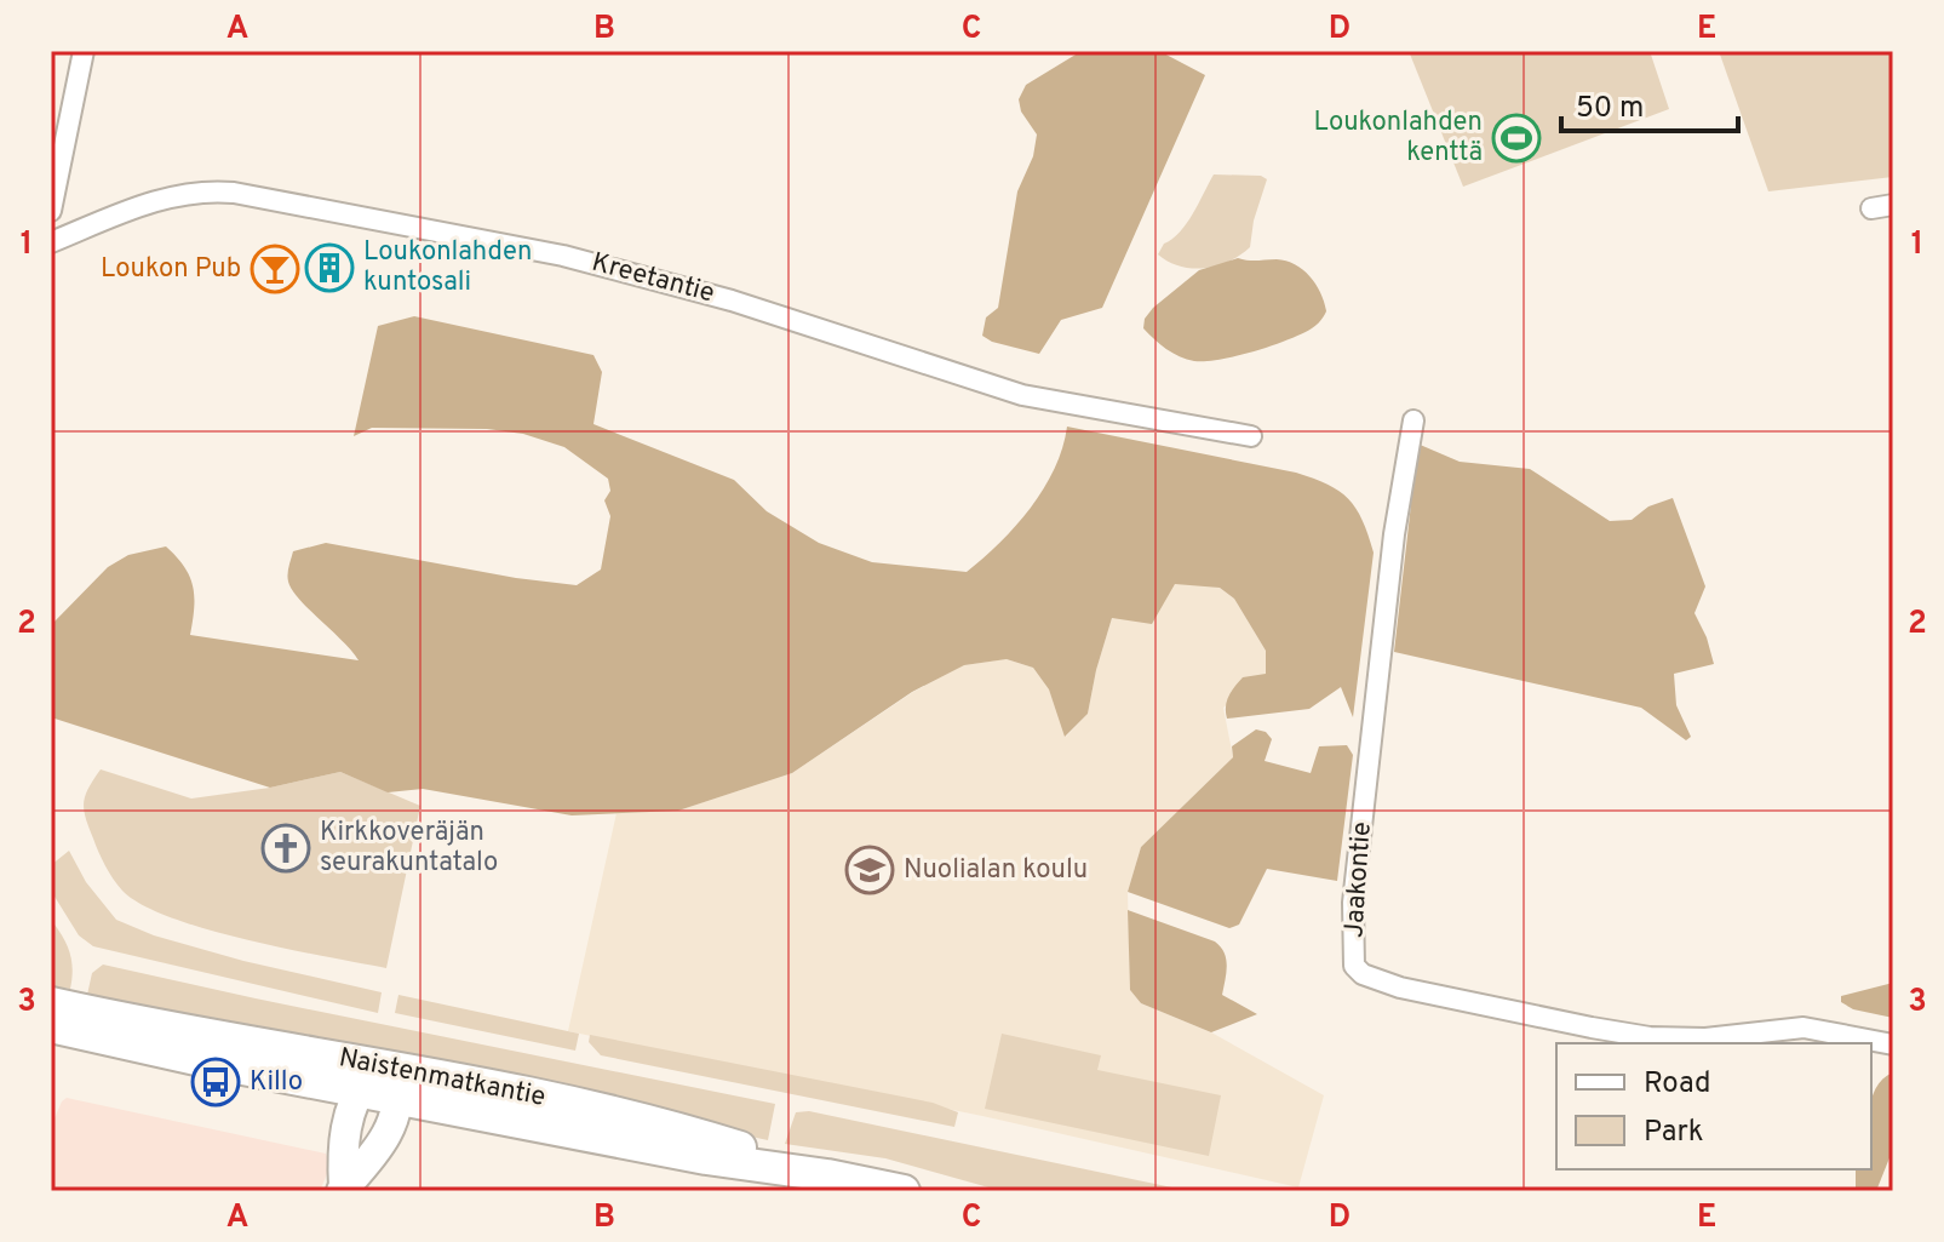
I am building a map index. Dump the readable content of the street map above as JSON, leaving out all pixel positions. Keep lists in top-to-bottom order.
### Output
{
  "streets": {
    "main road": ["Naistenmatkantie"],
    "street": ["Kreetantie", "Jaakontie"]
  },
  "places": {
    "sports": ["Loukonlahden kenttä"],
    "building": ["Loukonlahden kuntosali"],
    "bar": ["Loukon Pub"],
    "church": ["Kirkkoveräjän seurakuntatalo"],
    "school or university": ["Nuolialan koulu"],
    "bus stop": ["Killo"]
  },
  "legend": ["Road", "Park"],
  "scale_bar": "50 m",
  "grid": {
    "columns": [
      "A",
      "B",
      "C",
      "D",
      "E"
    ],
    "rows": ["1", "2", "3"]
  }
}
